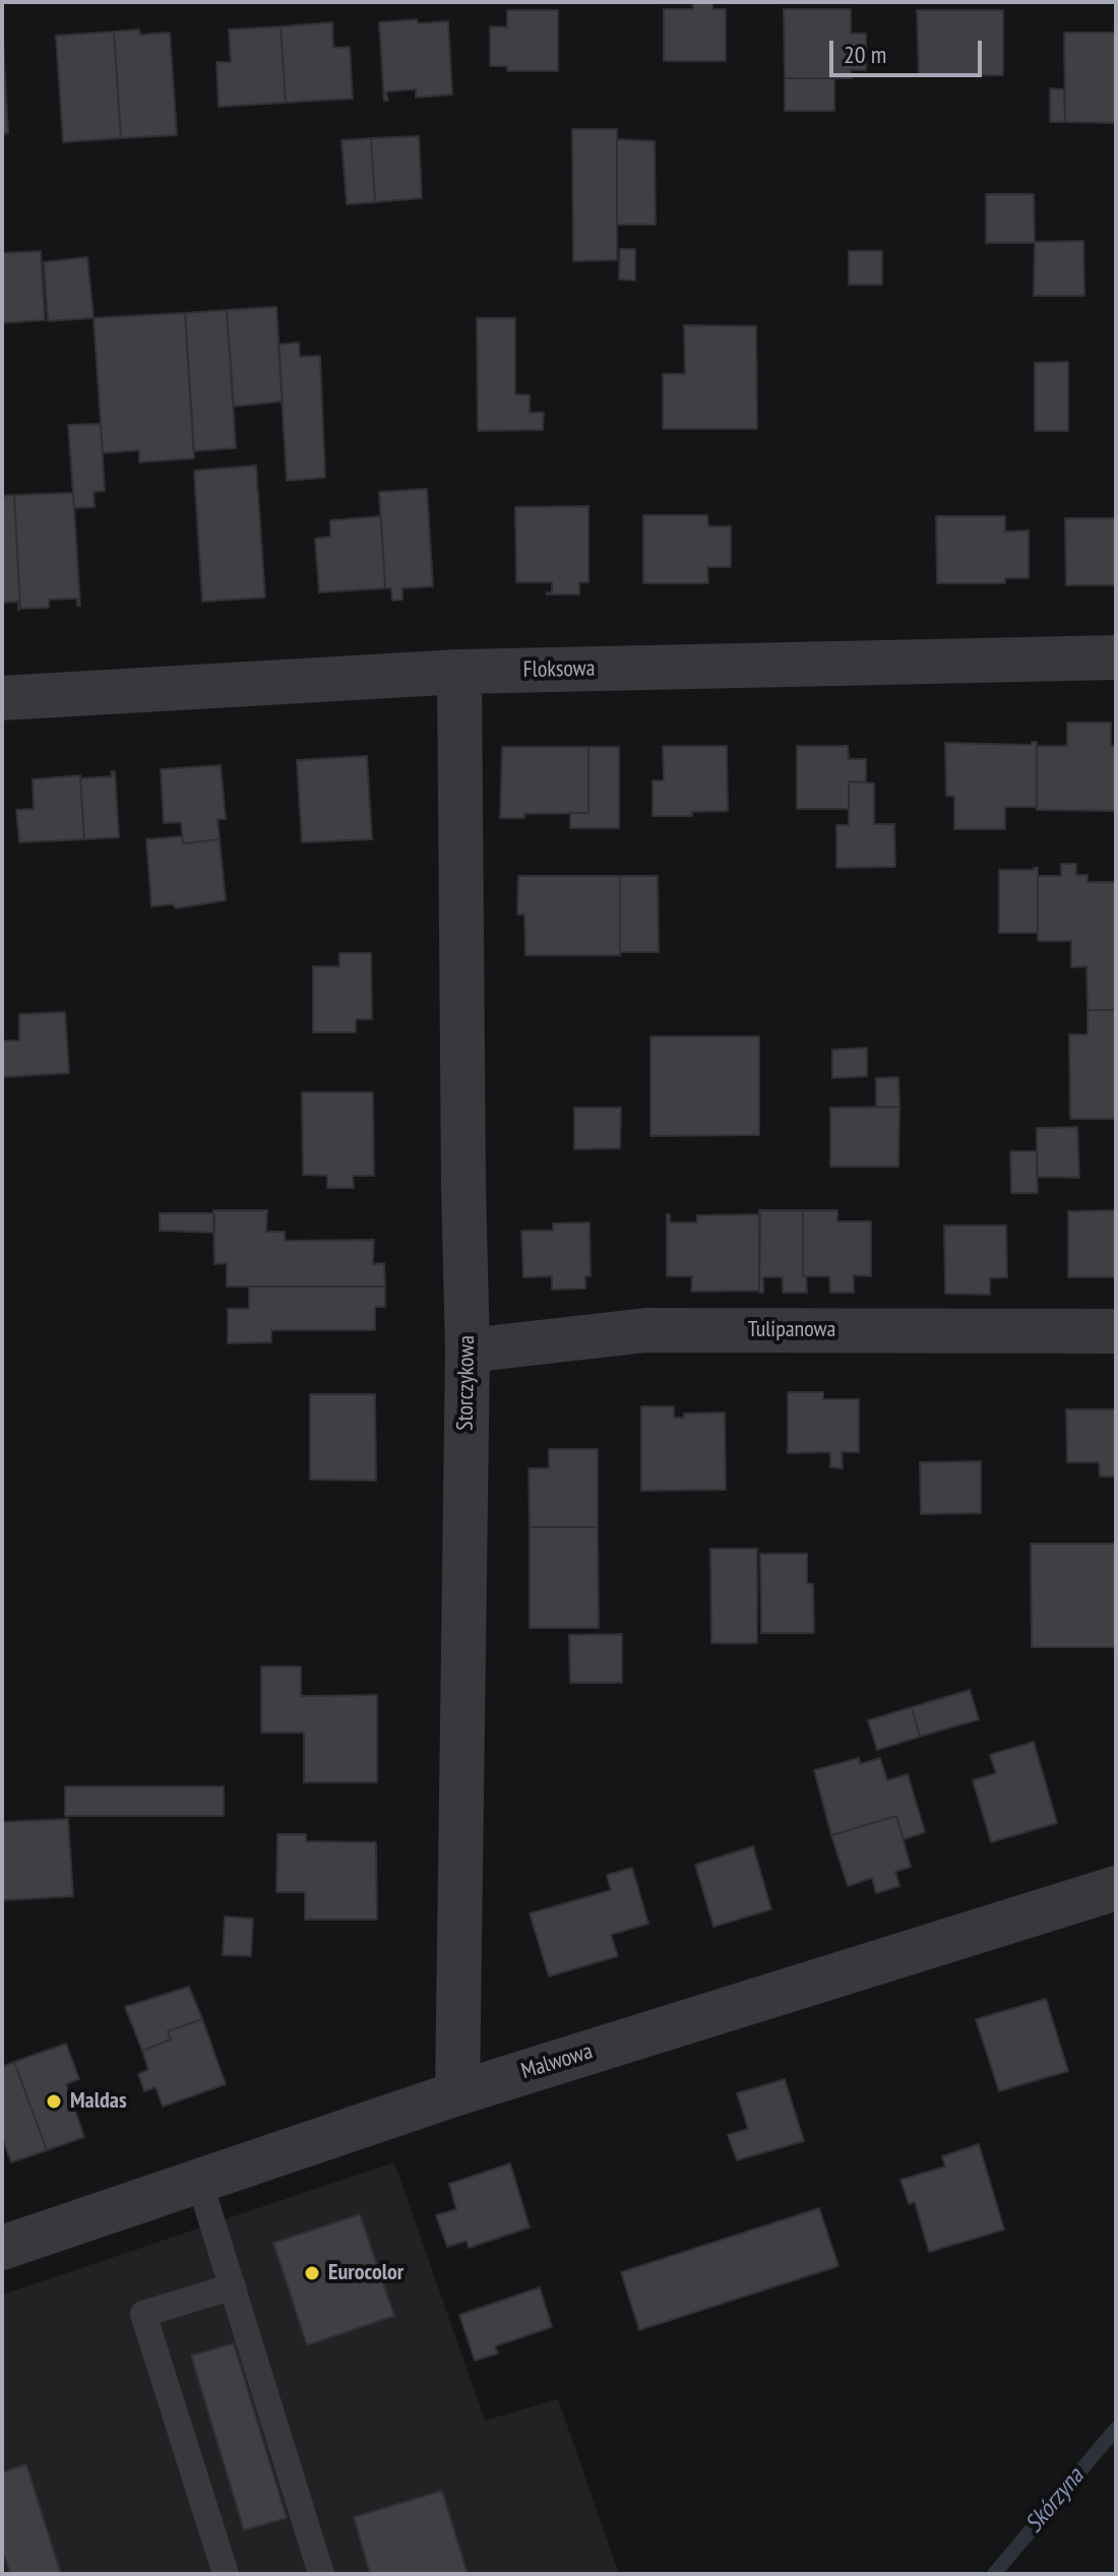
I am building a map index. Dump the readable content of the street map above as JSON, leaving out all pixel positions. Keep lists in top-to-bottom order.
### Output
{
  "streets": {
    "street": [
      "Floksowa",
      "Tulipanowa",
      "Storczykowa",
      "Malwowa"
    ]
  },
  "crossings": [
    ["Floksowa", "Storczykowa"],
    ["Tulipanowa", "Storczykowa"],
    ["Storczykowa", "Malwowa"]
  ],
  "water": ["Skórzyna"],
  "places": ["Maldas", "Eurocolor"],
  "scale_bar": "20 m"
}
